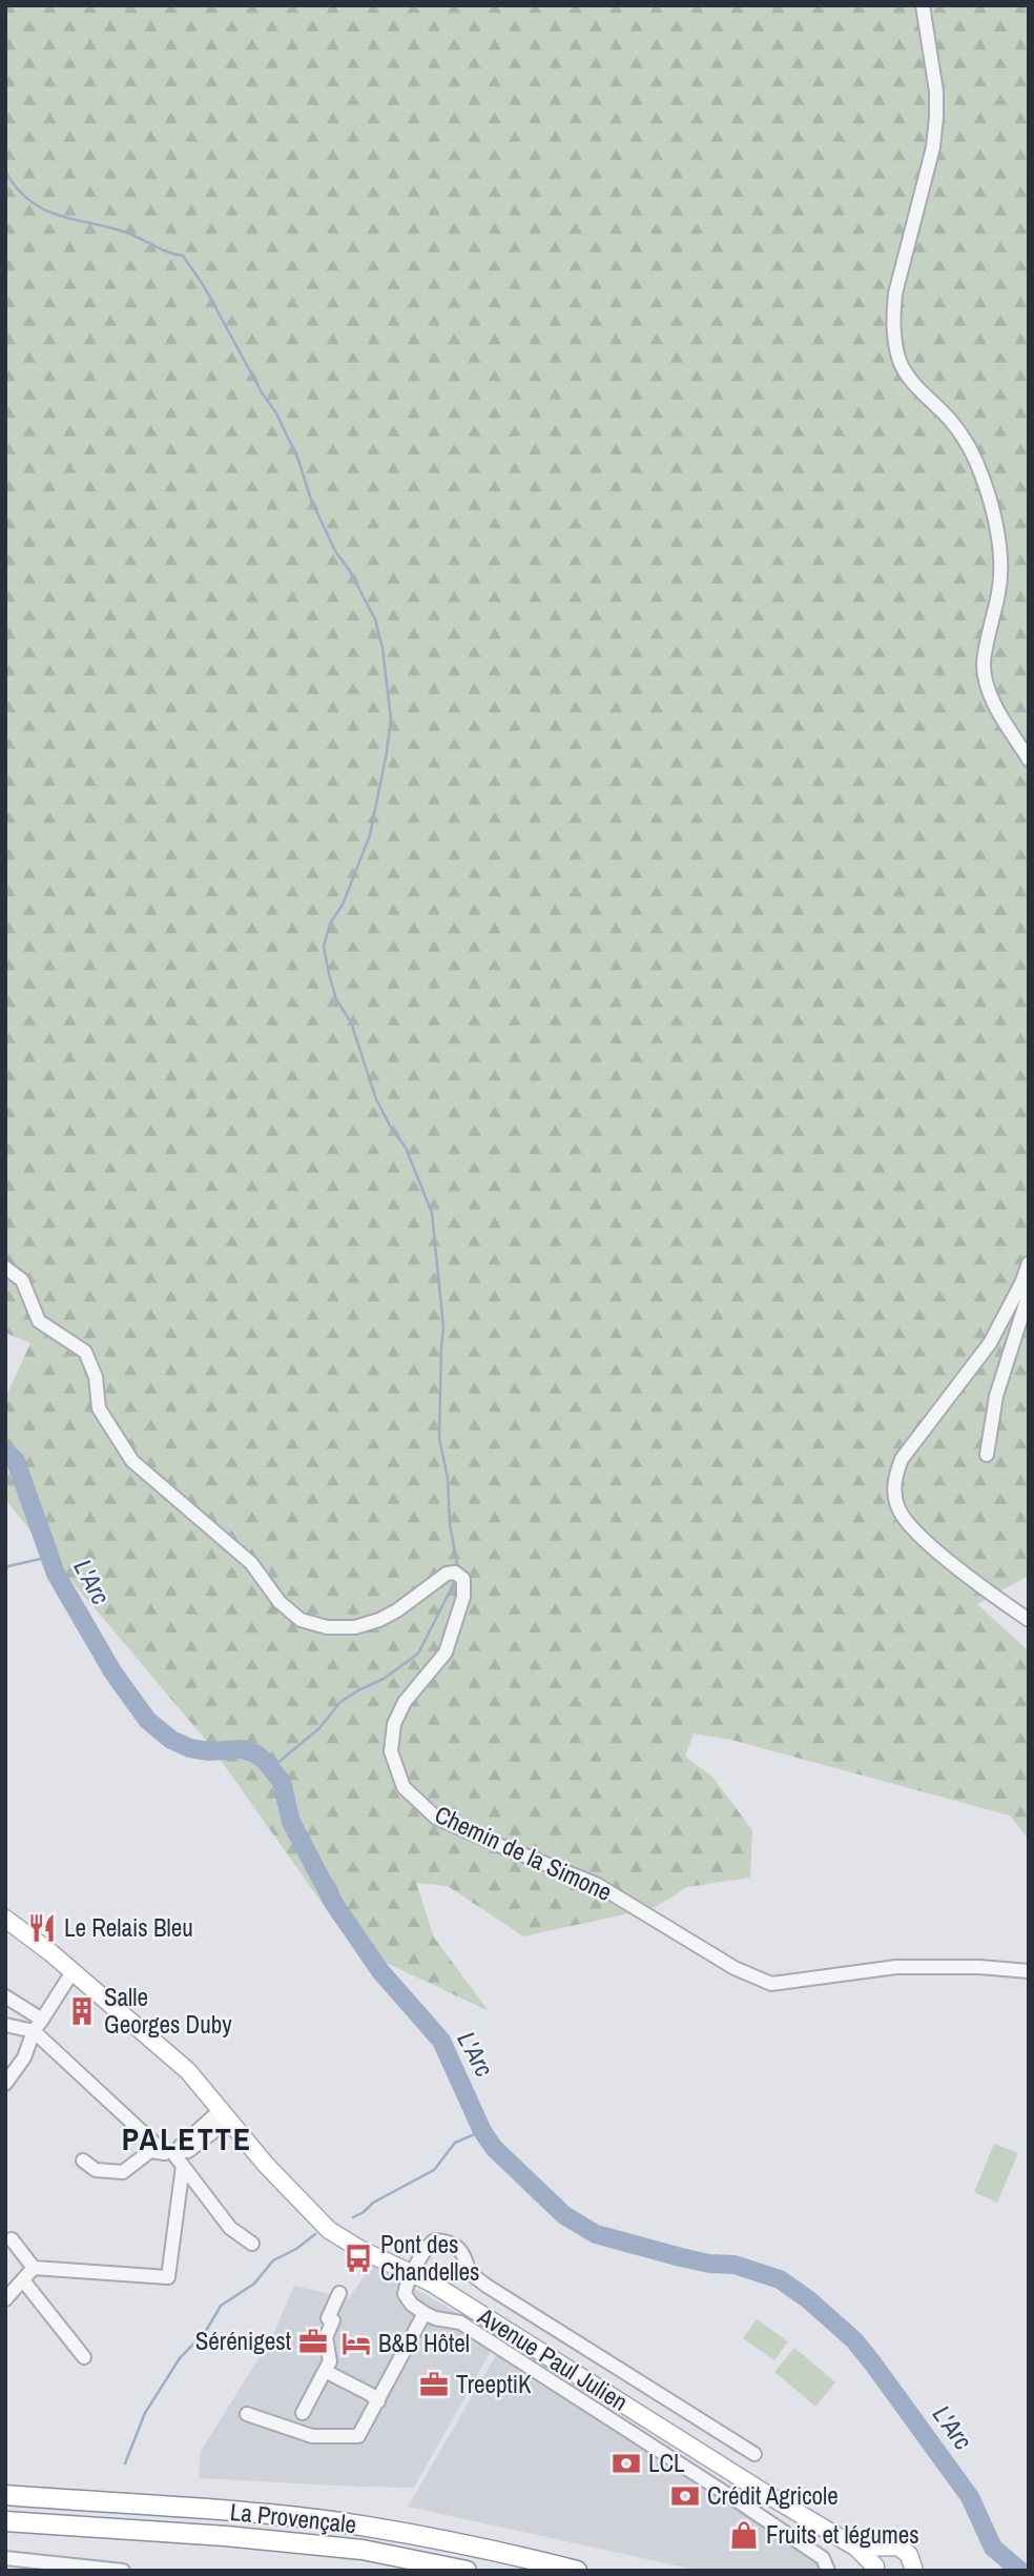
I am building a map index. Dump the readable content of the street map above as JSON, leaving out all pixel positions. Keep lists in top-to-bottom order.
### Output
{
  "streets": {
    "highway": ["La Provençale"],
    "main road": ["Avenue Paul Julien"],
    "street": ["Chemin de la Simone"]
  },
  "districts": ["PALETTE"],
  "water": ["L'Arc"],
  "places": {
    "restaurant": ["Le Relais Bleu"],
    "building": ["Salle Georges Duby"],
    "bus stop": ["Pont des Chandelles"],
    "office": ["Sérénigest", "TreeptiK"],
    "hotel": ["B&B Hôtel"],
    "bank": ["LCL", "Crédit Agricole"],
    "shop": ["Fruits et légumes"]
  }
}
